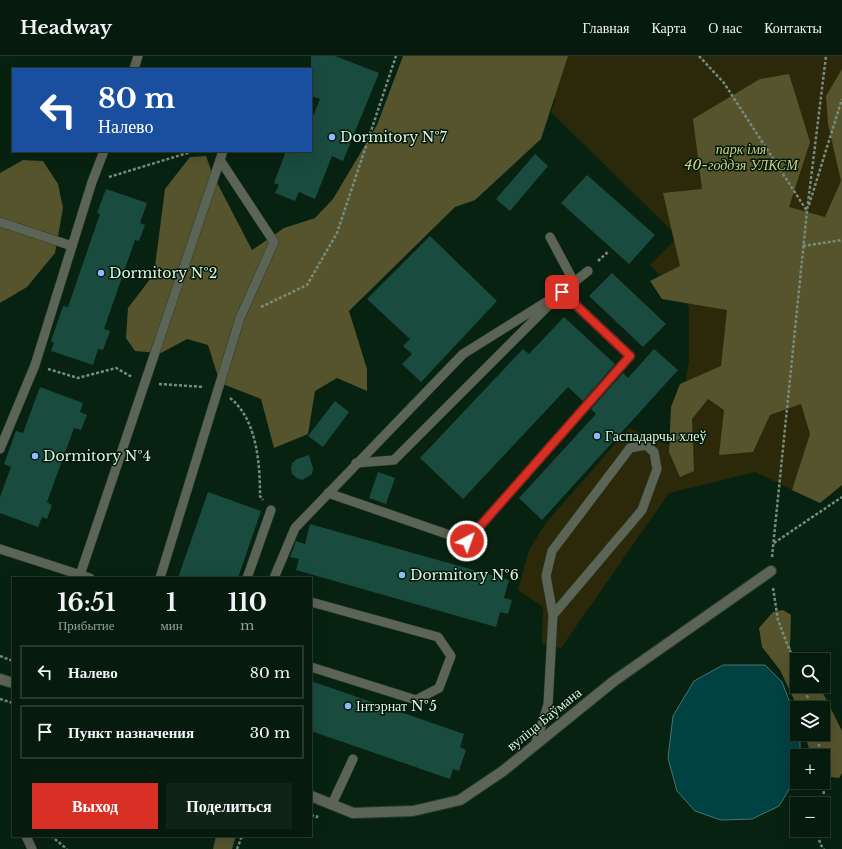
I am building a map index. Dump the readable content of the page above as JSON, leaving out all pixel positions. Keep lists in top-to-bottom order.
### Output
{
  "streets": {
    "street": ["вуліца Баўмана"]
  },
  "parks": ["парк імя 40-годдзя УЛКСМ"],
  "places": [
    "Dormitory №7",
    "Dormitory №2",
    "Гаспадарчы хлеў",
    "Dormitory №4",
    "Dormitory №6",
    "Інтэрнат №5"
  ],
  "page": {
    "header": "Headway",
    "nav": [
      "Главная",
      "Карта",
      "О нас",
      "Контакты"
    ],
    "turn": ["80 m", "Налево"],
    "eta": [
      "16:51",
      "Прибытие",
      "1",
      "мин",
      "110",
      "m"
    ],
    "list": [
      {
        "name": "Налево",
        "value": "80 m"
      },
      {
        "name": "Пункт назначения",
        "value": "30 m"
      }
    ],
    "map_buttons": ["+", "−"],
    "buttons": ["Выход", "Поделиться"]
  }
}
